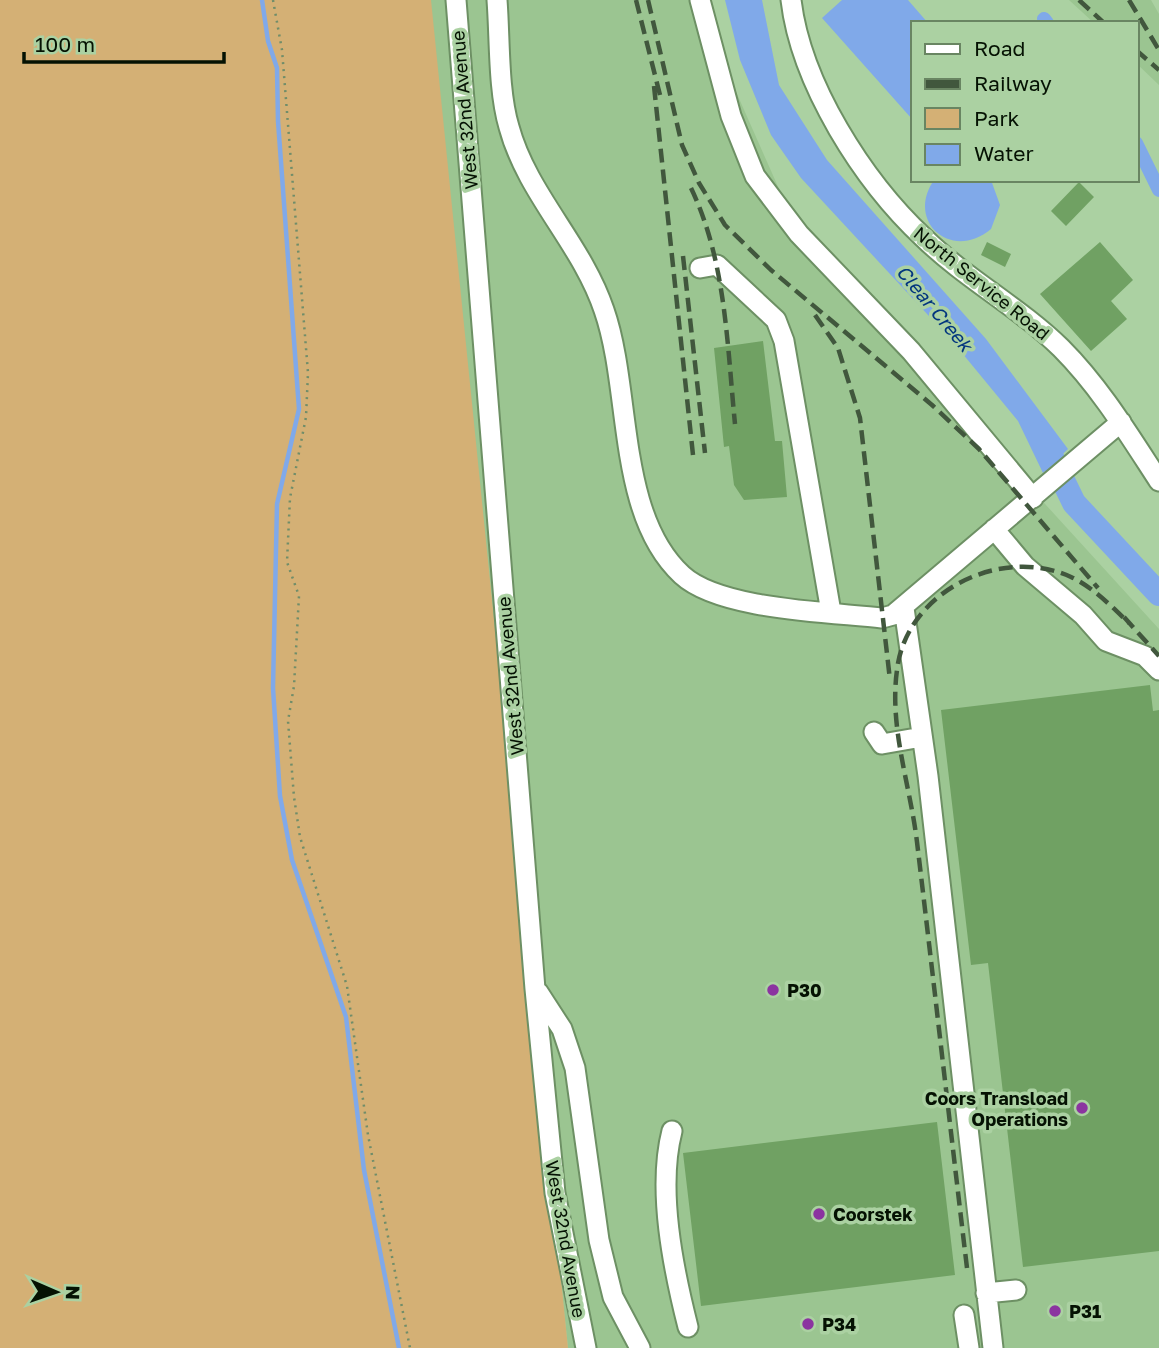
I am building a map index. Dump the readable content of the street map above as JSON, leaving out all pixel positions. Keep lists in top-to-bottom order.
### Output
{
  "streets": {
    "street": ["West 32nd Avenue", "North Service Road"]
  },
  "water": ["Clear Creek"],
  "places": [
    "P30",
    "Coors Transload Operations",
    "Coorstek",
    "P31",
    "P34"
  ],
  "legend": [
    "Road",
    "Railway",
    "Park",
    "Water"
  ],
  "scale_bar": "100 m",
  "north": "right"
}
